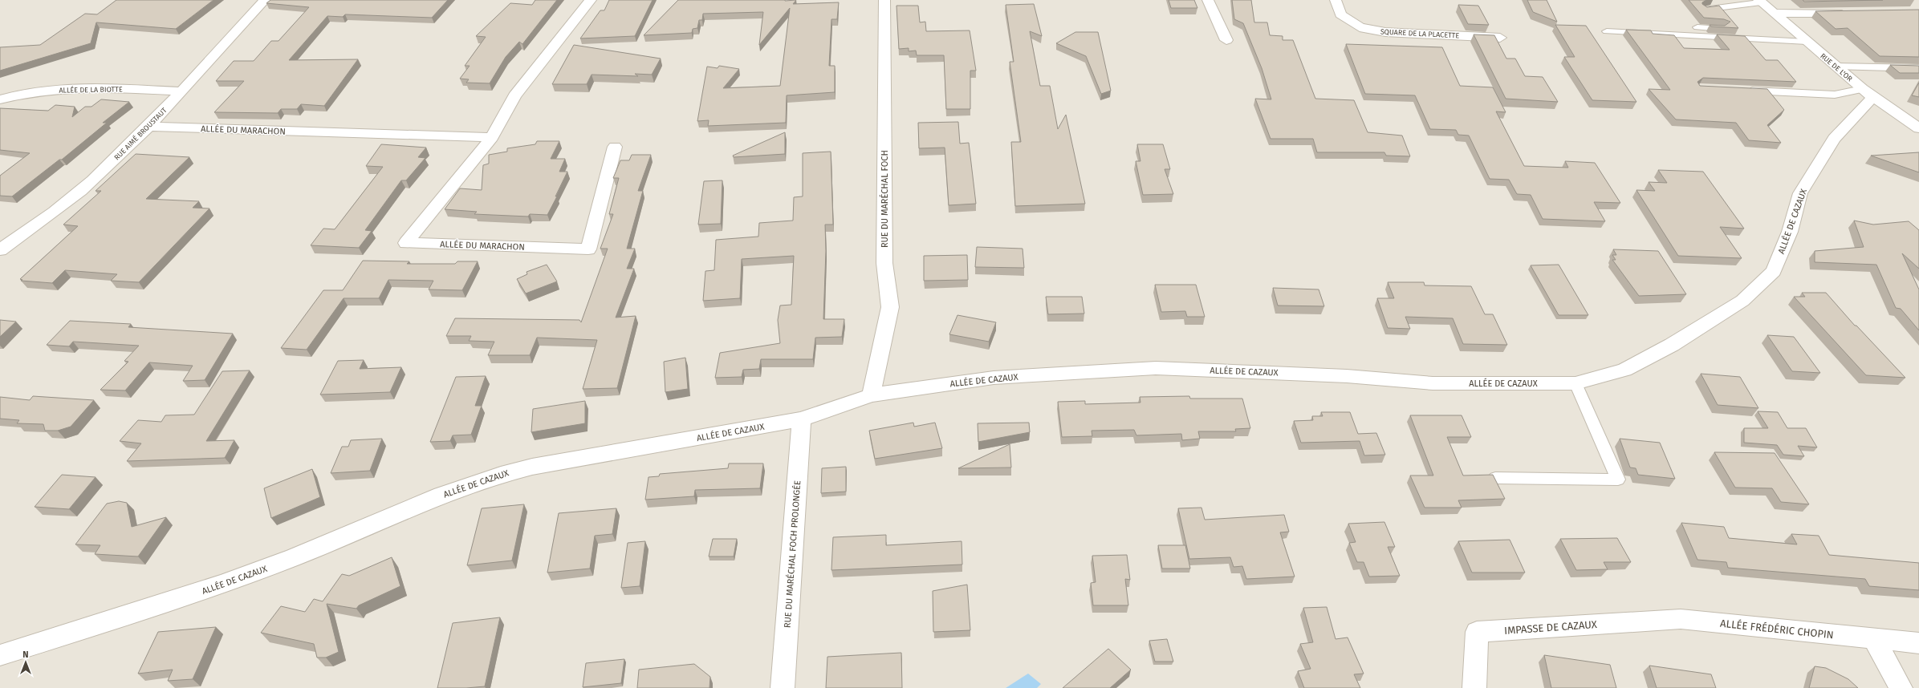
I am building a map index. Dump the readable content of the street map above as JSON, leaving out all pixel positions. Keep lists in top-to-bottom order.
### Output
{
  "streets": {
    "street": [
      "SQUARE DE LA PLACETTE",
      "RUE DE L'OR",
      "ALLÉE DE LA BIOTTE",
      "ALLÉE DU MARACHON",
      "RUE AIMÉ BROUSTAUT",
      "RUE DU MARÉCHAL FOCH",
      "ALLÉE DE CAZAUX",
      "RUE DU MARÉCHAL FOCH PROLONGÉE",
      "IMPASSE DE CAZAUX",
      "ALLÉE FRÉDÉRIC CHOPIN"
    ]
  },
  "crossings": [
    ["RUE DE L'OR", "ALLÉE DE CAZAUX"],
    ["ALLÉE DE LA BIOTTE", "RUE AIMÉ BROUSTAUT"],
    ["ALLÉE DU MARACHON", "RUE AIMÉ BROUSTAUT"],
    ["RUE DU MARÉCHAL FOCH", "ALLÉE DE CAZAUX"],
    ["ALLÉE DE CAZAUX", "RUE DU MARÉCHAL FOCH PROLONGÉE"],
    ["IMPASSE DE CAZAUX", "ALLÉE FRÉDÉRIC CHOPIN"]
  ],
  "north": "top"
}
